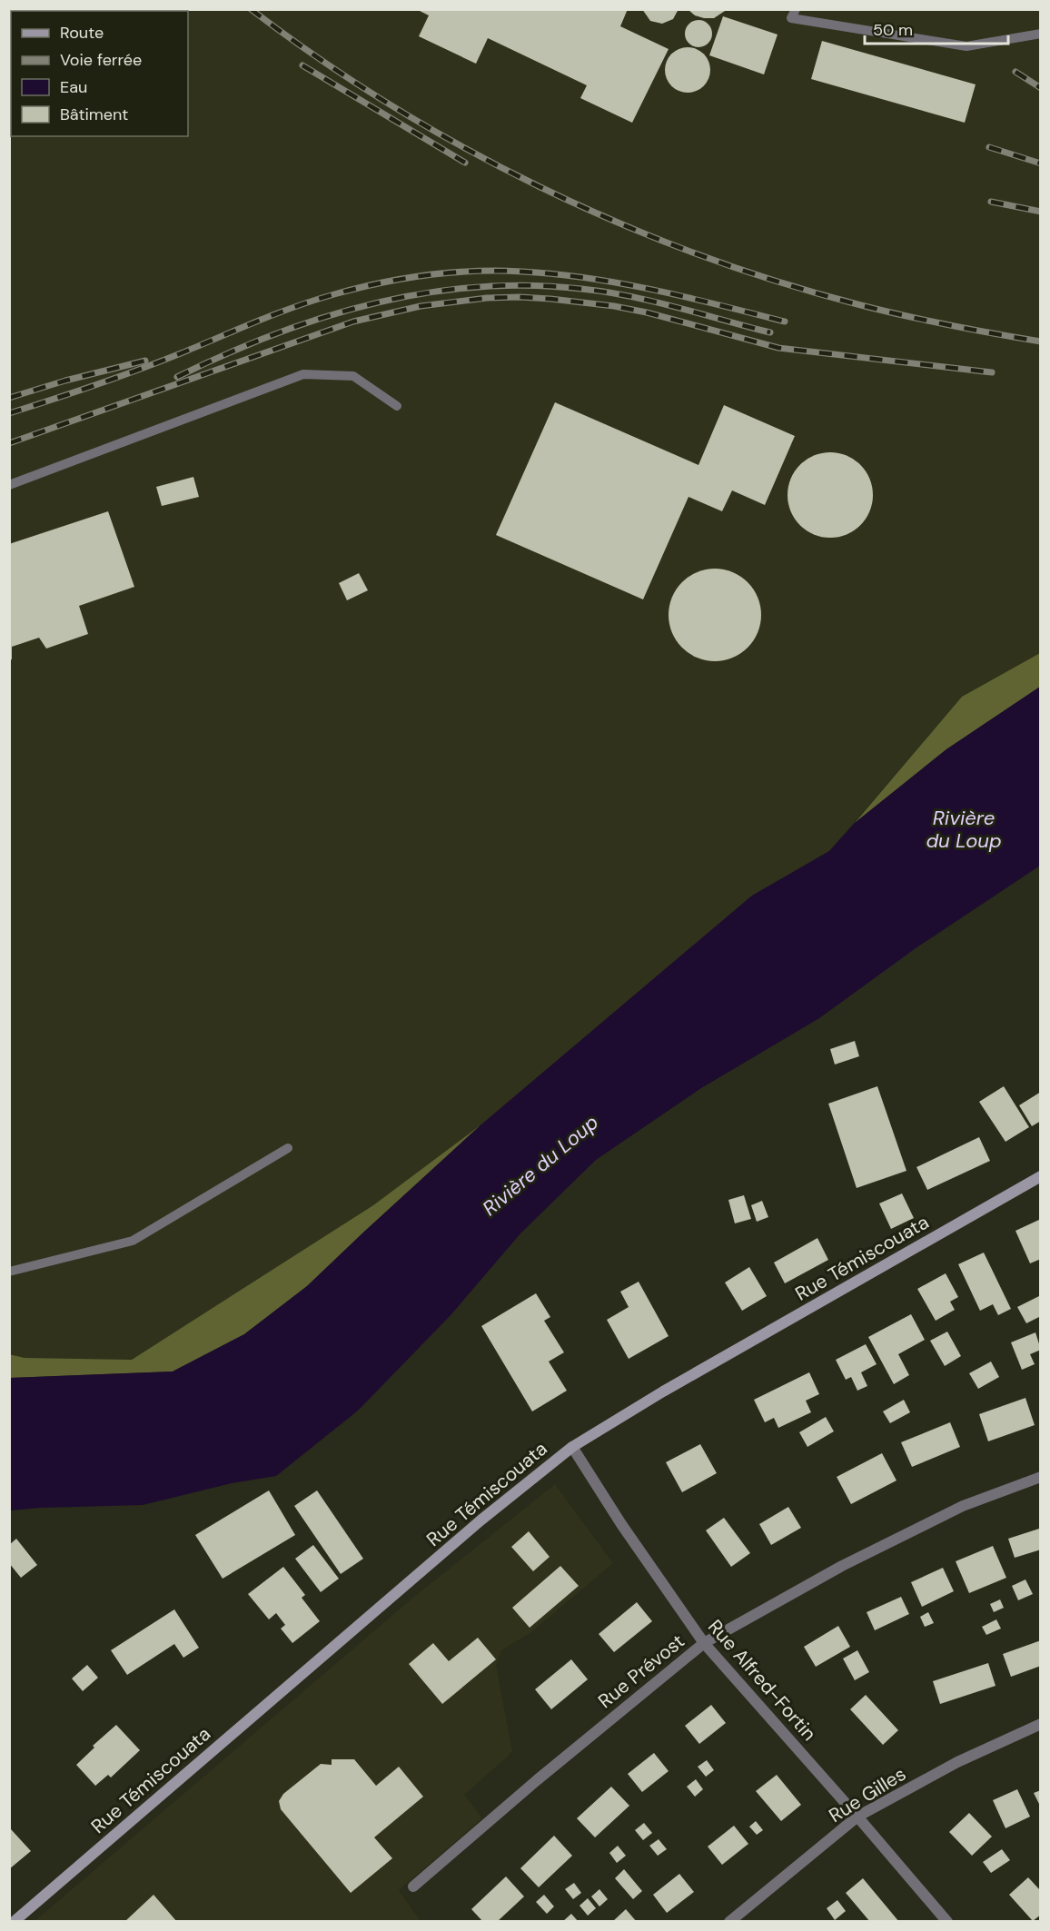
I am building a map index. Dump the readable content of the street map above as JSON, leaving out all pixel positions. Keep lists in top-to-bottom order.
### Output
{
  "streets": {
    "main road": ["Rue Témiscouata"],
    "street": ["Rue Prévost", "Rue Alfred-Fortin", "Rue Gilles"]
  },
  "crossings": [
    ["Rue Témiscouata", "Rue Alfred-Fortin"],
    ["Rue Prévost", "Rue Alfred-Fortin"],
    ["Rue Alfred-Fortin", "Rue Gilles"]
  ],
  "water": ["Rivière du Loup"],
  "legend": [
    "Route",
    "Voie ferrée",
    "Eau",
    "Bâtiment"
  ],
  "scale_bar": "50 m"
}
